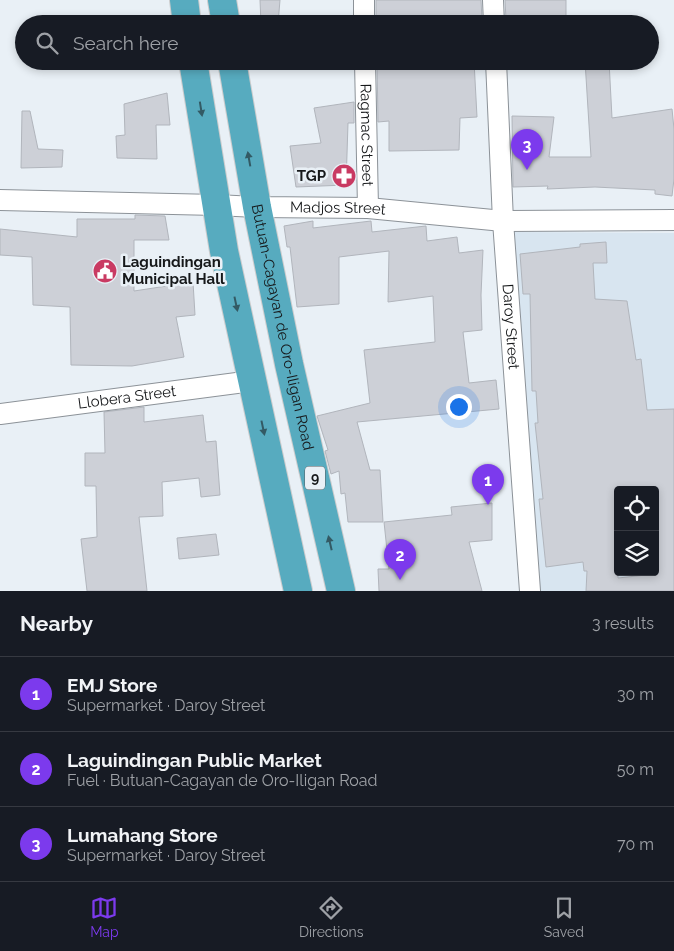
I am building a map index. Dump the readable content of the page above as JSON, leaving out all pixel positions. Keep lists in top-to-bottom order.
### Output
{
  "streets": {
    "highway": ["Butuan-Cagayan de Oro-Iligan Road", "9"],
    "street": [
      "Ragmac Street",
      "Madjos Street",
      "Daroy Street",
      "Llobera Street"
    ]
  },
  "crossings": [
    ["Ragmac Street", "Madjos Street"],
    ["Madjos Street", "Daroy Street"],
    ["Madjos Street", "Butuan-Cagayan de Oro-Iligan Road"]
  ],
  "places": {
    "pharmacy": ["TGP"],
    "public building": ["Laguindingan Municipal Hall"]
  },
  "page": {
    "search": "Search here",
    "pins": ["3", "1", "2"],
    "heading": ["Nearby", "3 results"],
    "list": [
      {
        "mark": "1",
        "name": "EMJ Store",
        "note": "Supermarket · Daroy Street",
        "value": "30 m"
      },
      {
        "mark": "2",
        "name": "Laguindingan Public Market",
        "note": "Fuel · Butuan-Cagayan de Oro-Iligan Road",
        "value": "50 m"
      },
      {
        "mark": "3",
        "name": "Lumahang Store",
        "note": "Supermarket · Daroy Street",
        "value": "70 m"
      }
    ],
    "nav": ["Map", "Directions", "Saved"]
  }
}
